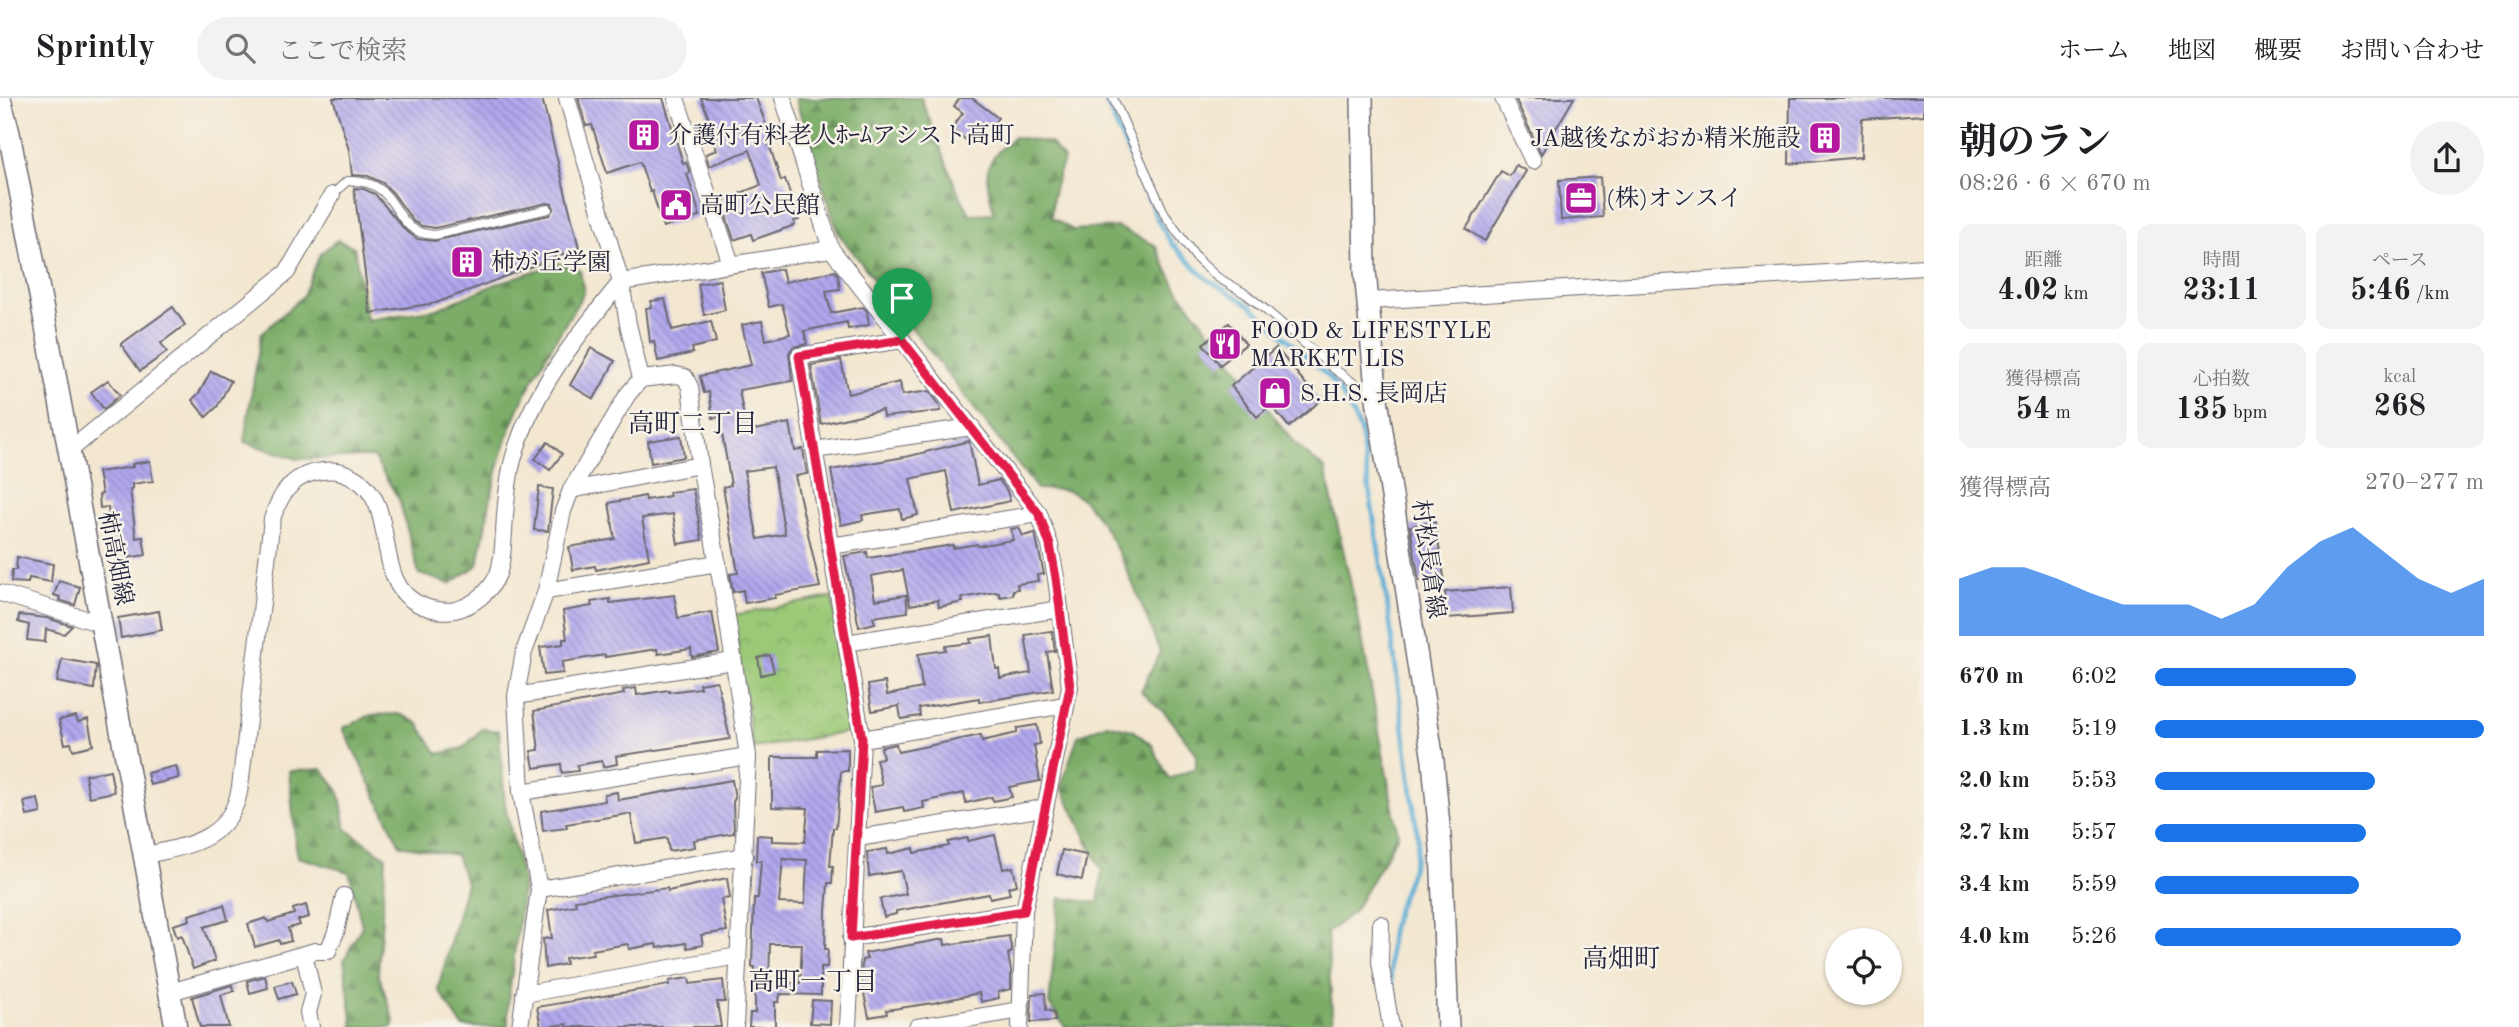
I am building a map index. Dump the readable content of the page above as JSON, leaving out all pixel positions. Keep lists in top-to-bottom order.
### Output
{
  "streets": {
    "main road": ["柿高畑線", "村松長倉線"]
  },
  "districts": ["高町二丁目", "高畑町", "高町一丁目"],
  "places": {
    "building": ["介護付有料老人ﾎｰﾑアシスト高町", "JA越後ながおか精米施設", "柿が丘学園"],
    "office": ["(株)オンスイ"],
    "public building": ["高町公民館"],
    "restaurant": ["FOOD & LIFESTYLE MARKET LIS"],
    "shop": ["S.H.S. 長岡店"]
  },
  "page": {
    "header": "Sprintly",
    "search": "ここで検索",
    "nav": [
      "ホーム",
      "地図",
      "概要",
      "お問い合わせ"
    ],
    "heading": ["朝のラン", "08:26 · 6 × 670 m"],
    "stats": [
      ["距離", "4.02 km"],
      ["時間", "23:11"],
      ["ペース", "5:46 /km"],
      ["獲得標高", "54 m"],
      ["心拍数", "135 bpm"],
      ["kcal", "268"]
    ],
    "chart": ["獲得標高", "270–277 m"],
    "list": [
      {
        "name": "670 m",
        "note": "6:02"
      },
      {
        "name": "1.3 km",
        "note": "5:19"
      },
      {
        "name": "2.0 km",
        "note": "5:53"
      },
      {
        "name": "2.7 km",
        "note": "5:57"
      },
      {
        "name": "3.4 km",
        "note": "5:59"
      },
      {
        "name": "4.0 km",
        "note": "5:26"
      }
    ]
  }
}
